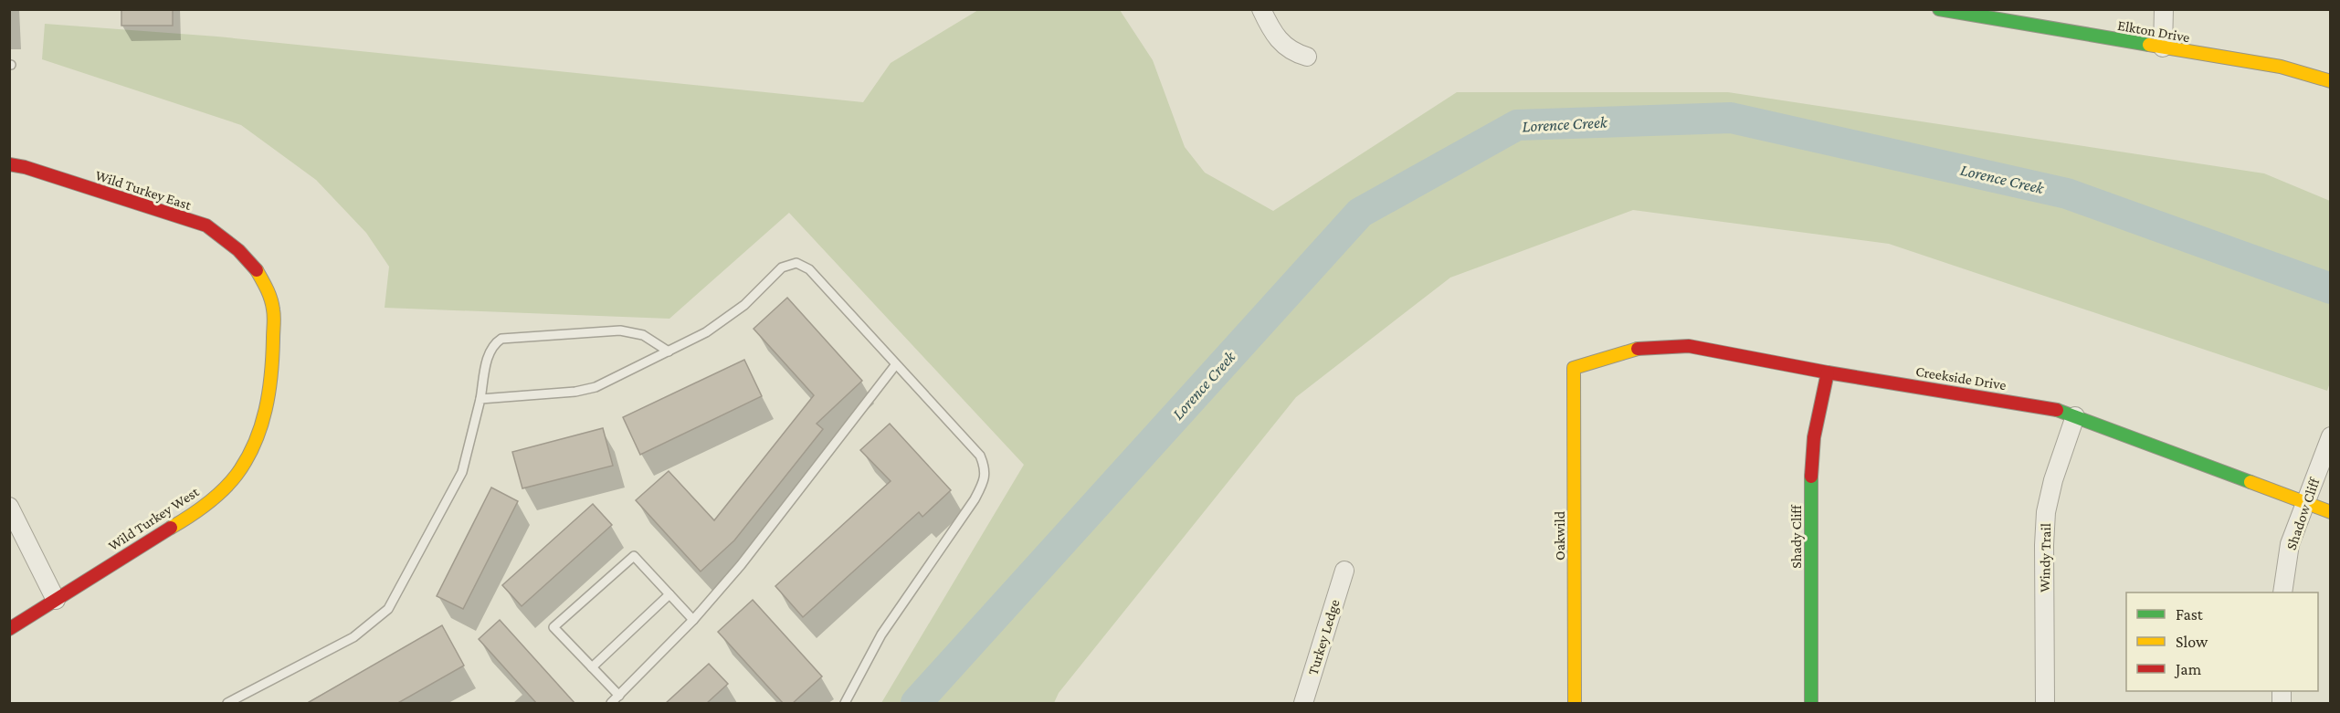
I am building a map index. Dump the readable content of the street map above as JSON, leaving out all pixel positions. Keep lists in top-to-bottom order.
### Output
{
  "streets": {
    "street": [
      "Elkton Drive",
      "Wild Turkey East",
      "Creekside Drive",
      "Shadow Cliff",
      "Wild Turkey West",
      "Oakwild",
      "Shady Cliff",
      "Windy Trail",
      "Turkey Ledge"
    ]
  },
  "crossings": [
    ["Wild Turkey East", "Wild Turkey West"],
    ["Creekside Drive", "Shadow Cliff"],
    ["Creekside Drive", "Oakwild"],
    ["Creekside Drive", "Shady Cliff"],
    ["Creekside Drive", "Windy Trail"]
  ],
  "water": ["Lorence Creek"],
  "legend": ["Fast", "Slow", "Jam"]
}
